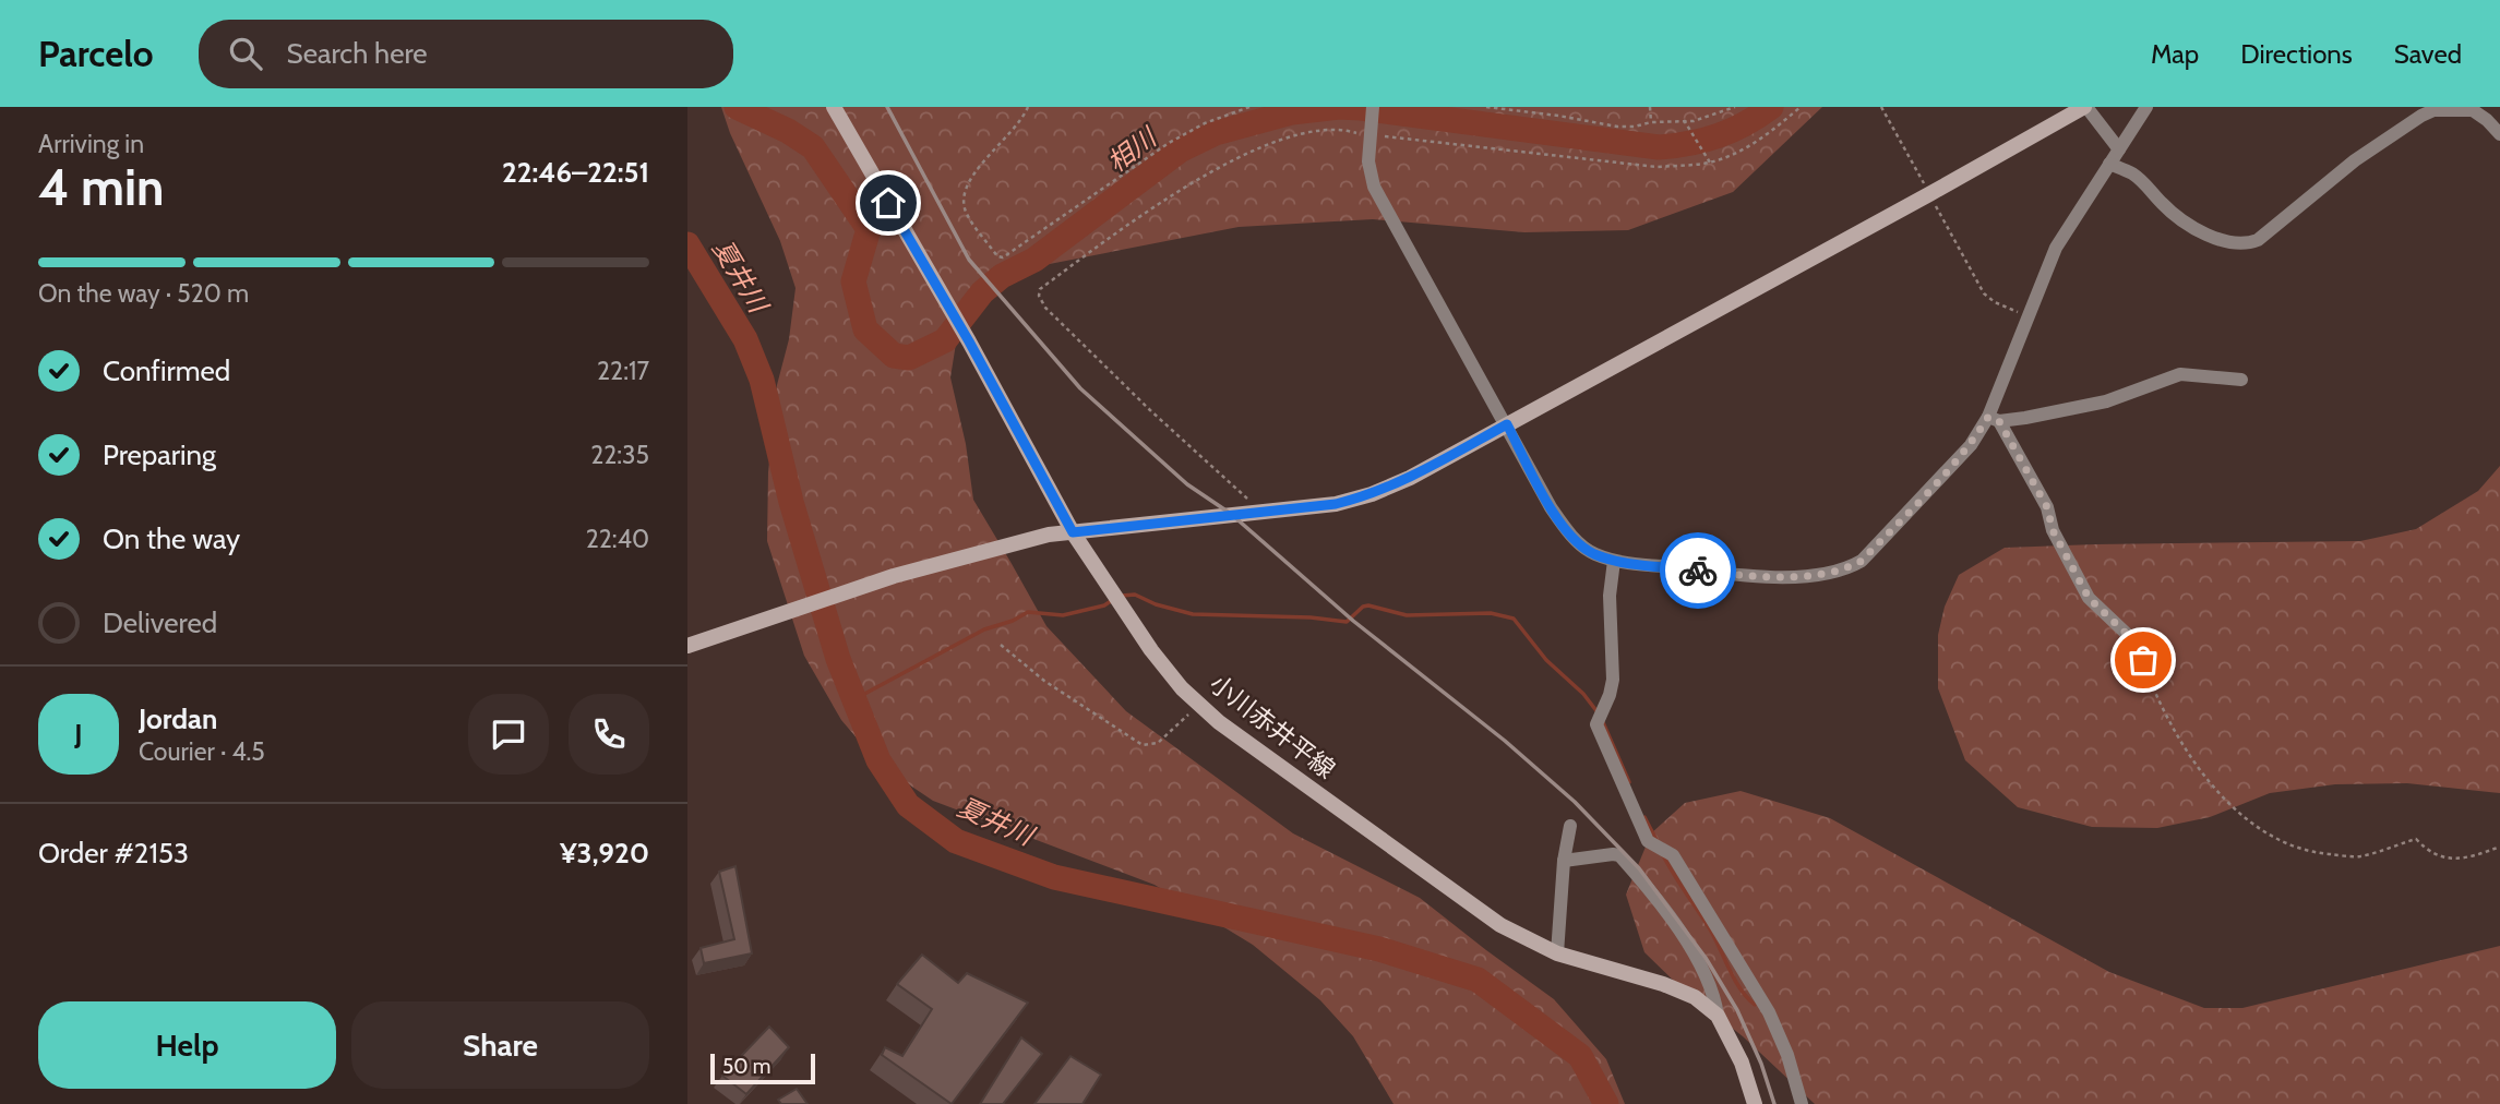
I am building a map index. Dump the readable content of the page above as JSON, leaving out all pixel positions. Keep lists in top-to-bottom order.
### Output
{
  "streets": {
    "street": ["小川赤井平線"]
  },
  "water": ["相川", "夏井川"],
  "scale_bar": "50 m",
  "page": {
    "header": "Parcelo",
    "search": "Search here",
    "nav": ["Map", "Directions", "Saved"],
    "heading": ["4 min", "Arriving in", "22:46–22:51"],
    "panel": [
      "Jordan",
      "Courier · 4.5",
      "Order #2153",
      "¥3,920"
    ],
    "bar": "On the way · 520 m",
    "list": [
      ["Confirmed", "22:17"],
      ["Preparing", "22:35"],
      ["On the way", "22:40"],
      "Delivered"
    ],
    "round": "J",
    "buttons": ["Help", "Share"],
    "scale": "50 m"
  }
}
